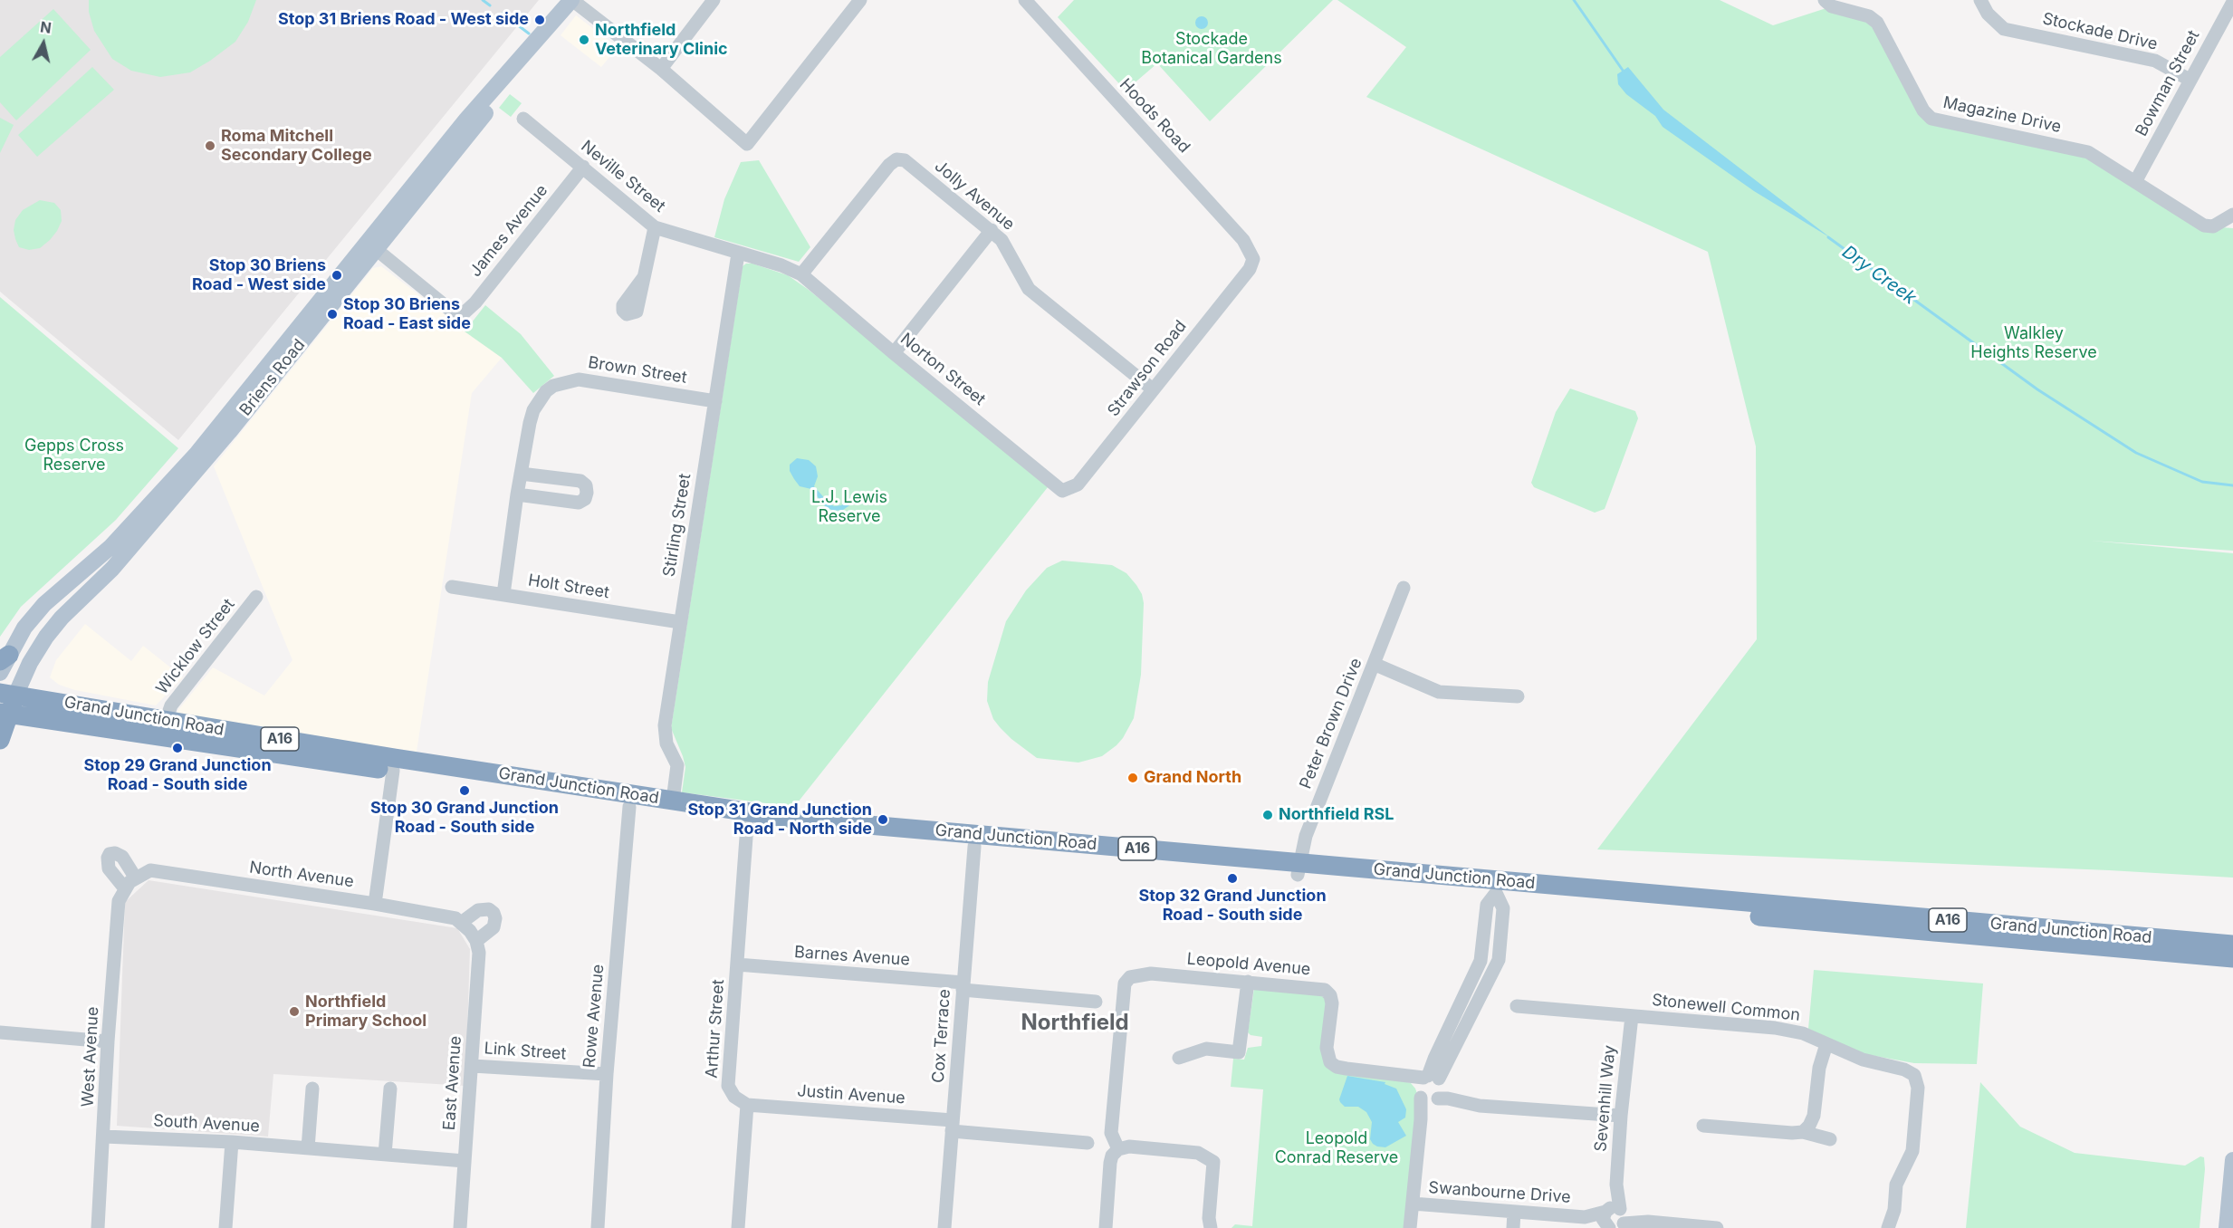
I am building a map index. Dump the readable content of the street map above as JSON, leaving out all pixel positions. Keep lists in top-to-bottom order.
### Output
{
  "streets": {
    "highway": ["Grand Junction Road", "A16"],
    "main road": ["Briens Road"],
    "street": [
      "Stockade Drive",
      "Bowman Street",
      "Magazine Drive",
      "Hoods Road",
      "Neville Street",
      "Jolly Avenue",
      "James Avenue",
      "Strawson Road",
      "Norton Street",
      "Brown Street",
      "Stirling Street",
      "Holt Street",
      "Wicklow Street",
      "Peter Brown Drive",
      "North Avenue",
      "Barnes Avenue",
      "Leopold Avenue",
      "Stonewell Common",
      "Rowe Avenue",
      "Arthur Street",
      "Cox Terrace",
      "Link Street",
      "West Avenue",
      "East Avenue",
      "Justin Avenue",
      "Sevenhill Way",
      "South Avenue",
      "Swanbourne Drive"
    ]
  },
  "crossings": [
    ["Stockade Drive", "Bowman Street"],
    ["Bowman Street", "Magazine Drive"],
    ["Hoods Road", "Strawson Road"],
    ["Neville Street", "Jolly Avenue"],
    ["Neville Street", "James Avenue"],
    ["Neville Street", "Norton Street"],
    ["Neville Street", "Stirling Street"],
    ["Jolly Avenue", "Strawson Road"],
    ["Jolly Avenue", "Norton Street"],
    ["James Avenue", "Briens Road"],
    ["Strawson Road", "Norton Street"],
    ["Brown Street", "Stirling Street"],
    ["Brown Street", "Holt Street"],
    ["Briens Road", "Grand Junction Road"],
    ["Stirling Street", "Holt Street"],
    ["Stirling Street", "Grand Junction Road"],
    ["Wicklow Street", "Grand Junction Road"],
    ["Grand Junction Road", "Peter Brown Drive"],
    ["Grand Junction Road", "Rowe Avenue"],
    ["Grand Junction Road", "Arthur Street"],
    ["Grand Junction Road", "Cox Terrace"],
    ["North Avenue", "West Avenue"],
    ["North Avenue", "East Avenue"],
    ["Barnes Avenue", "Arthur Street"],
    ["Barnes Avenue", "Cox Terrace"],
    ["Leopold Avenue", "Sevenhill Way"],
    ["Stonewell Common", "Sevenhill Way"],
    ["Rowe Avenue", "Link Street"],
    ["Arthur Street", "Justin Avenue"],
    ["Cox Terrace", "Justin Avenue"],
    ["Link Street", "East Avenue"],
    ["West Avenue", "South Avenue"],
    ["East Avenue", "South Avenue"],
    ["Sevenhill Way", "Swanbourne Drive"]
  ],
  "districts": ["Northfield"],
  "water": ["Dry Creek"],
  "parks": [
    "Stockade Botanical Gardens",
    "Walkley Heights Reserve",
    "Gepps Cross Reserve",
    "L.J. Lewis Reserve",
    "Leopold Conrad Reserve"
  ],
  "places": [
    "Stop 31 Briens Road - West side",
    "Northfield Veterinary Clinic",
    "Roma Mitchell Secondary College",
    "Stop 30 Briens Road - West side",
    "Stop 30 Briens Road - East side",
    "Stop 29 Grand Junction Road - South side",
    "Grand North",
    "Stop 30 Grand Junction Road - South side",
    "Northfield RSL",
    "Stop 31 Grand Junction Road - North side",
    "Stop 32 Grand Junction Road - South side",
    "Northfield Primary School"
  ],
  "north": "top"
}
